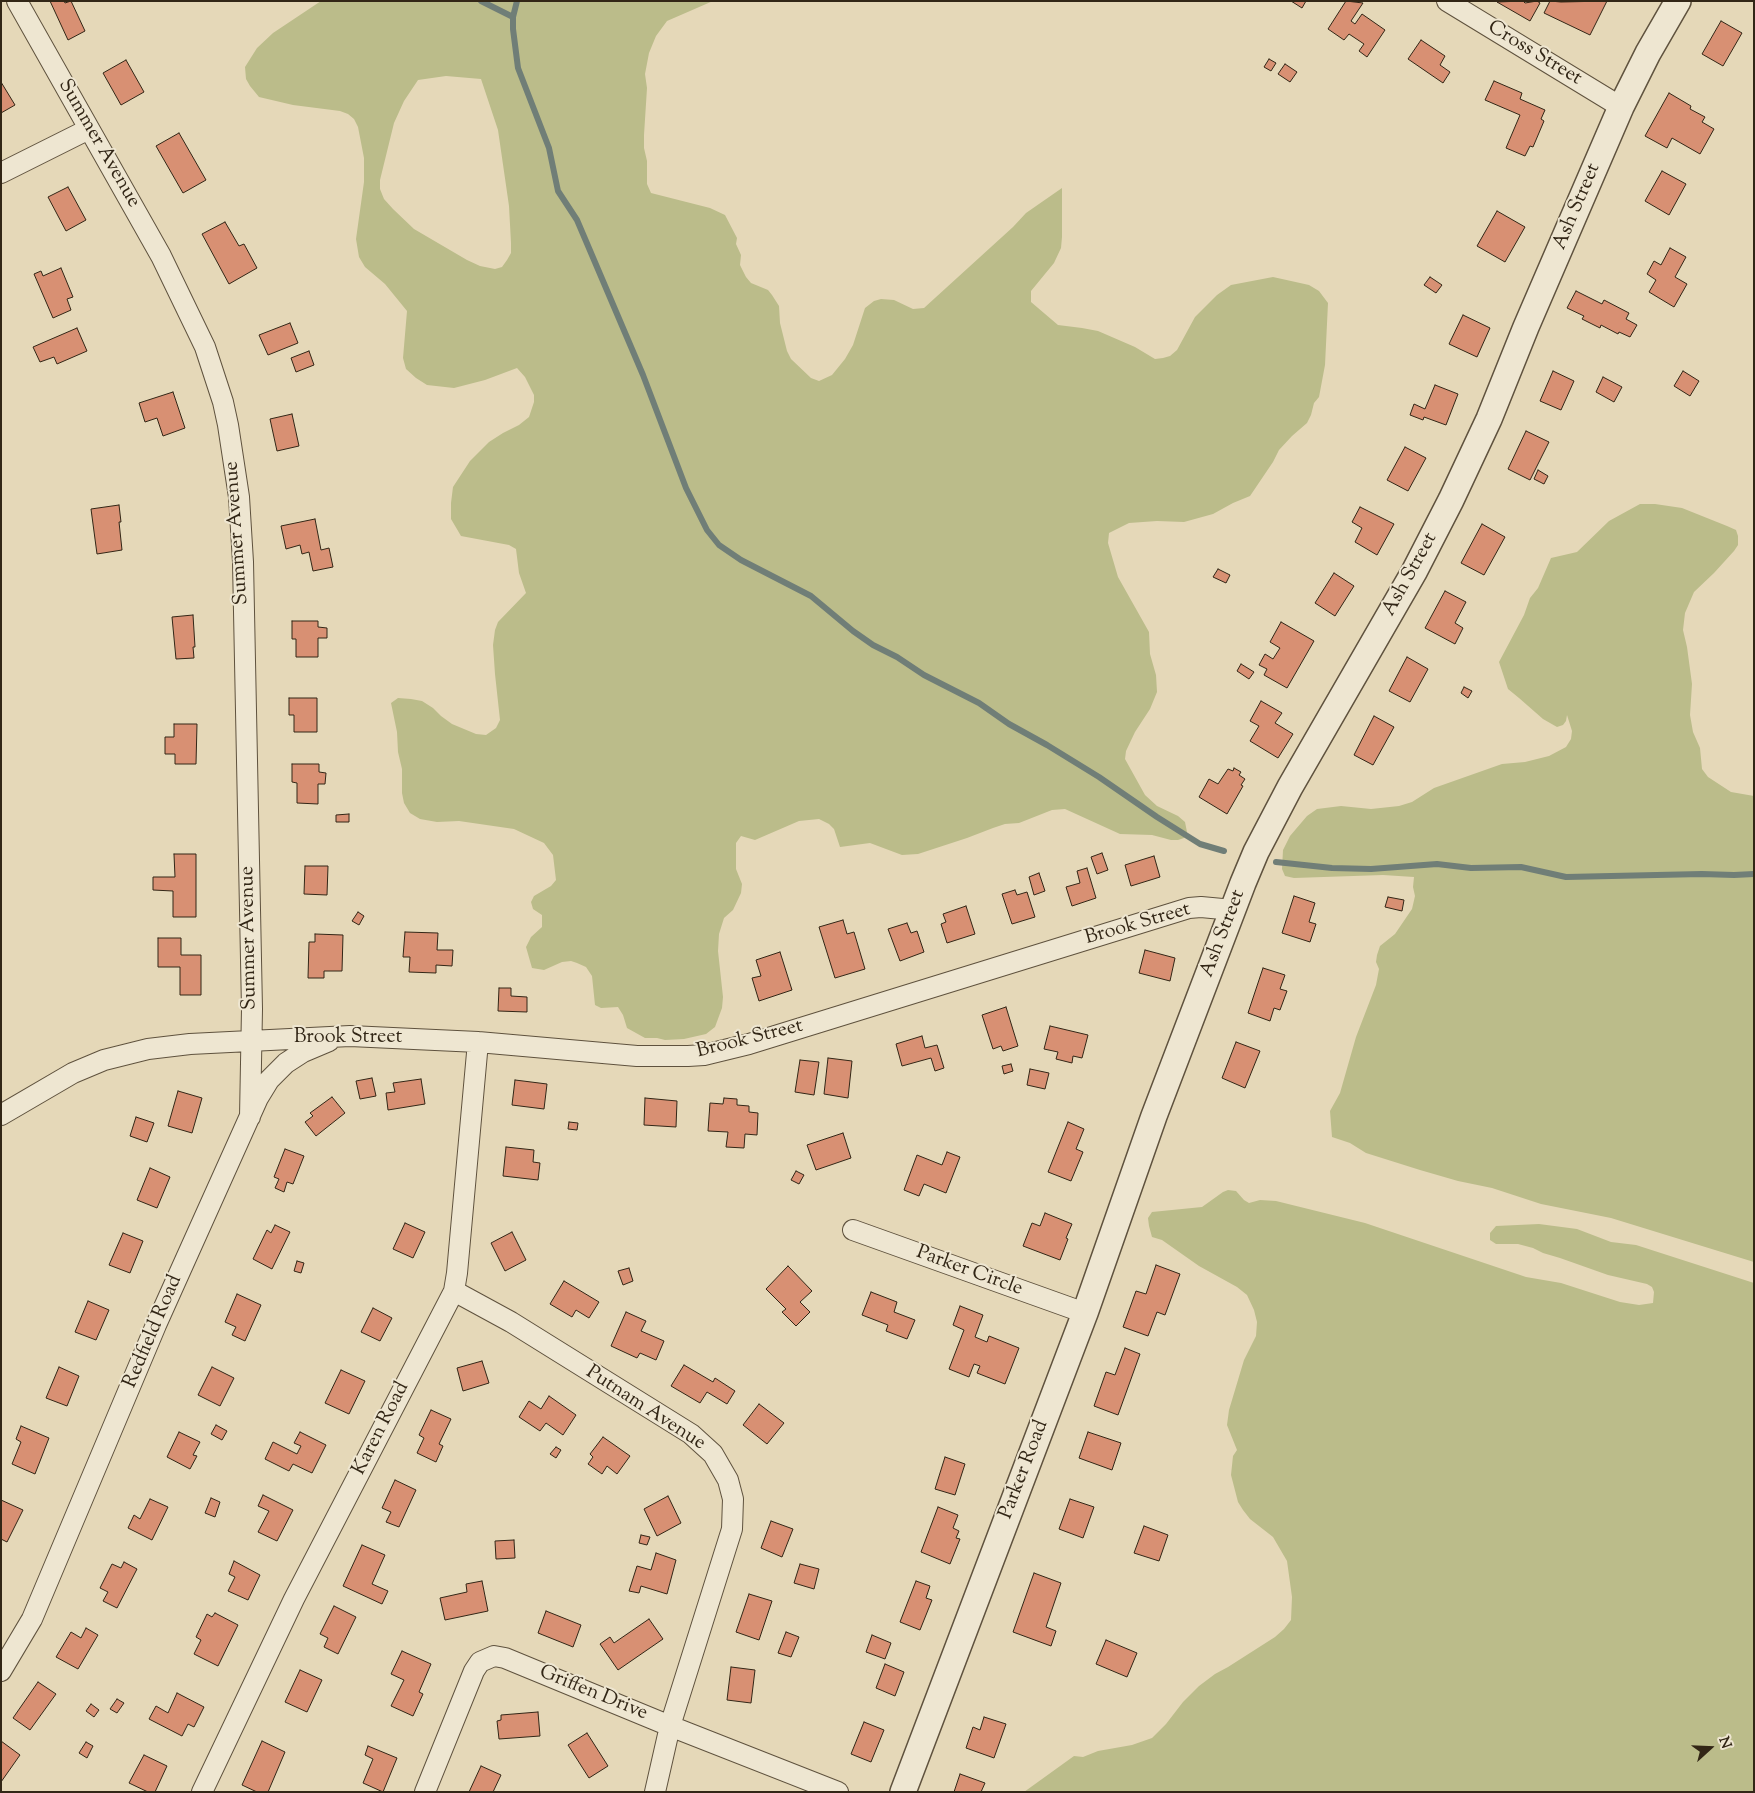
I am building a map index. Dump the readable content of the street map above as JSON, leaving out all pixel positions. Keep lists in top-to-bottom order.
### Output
{
  "streets": {
    "street": [
      "Cross Street",
      "Summer Avenue",
      "Ash Street",
      "Brook Street",
      "Parker Circle",
      "Redfield Road",
      "Putnam Avenue",
      "Karen Road",
      "Parker Road",
      "Griffen Drive"
    ]
  },
  "crossings": [
    ["Cross Street", "Ash Street"],
    ["Summer Avenue", "Brook Street"],
    ["Summer Avenue", "Redfield Road"],
    ["Ash Street", "Brook Street"],
    ["Ash Street", "Parker Road"],
    ["Brook Street", "Redfield Road"],
    ["Brook Street", "Karen Road"],
    ["Parker Circle", "Parker Road"],
    ["Putnam Avenue", "Karen Road"],
    ["Putnam Avenue", "Griffen Drive"]
  ],
  "north": "right"
}
